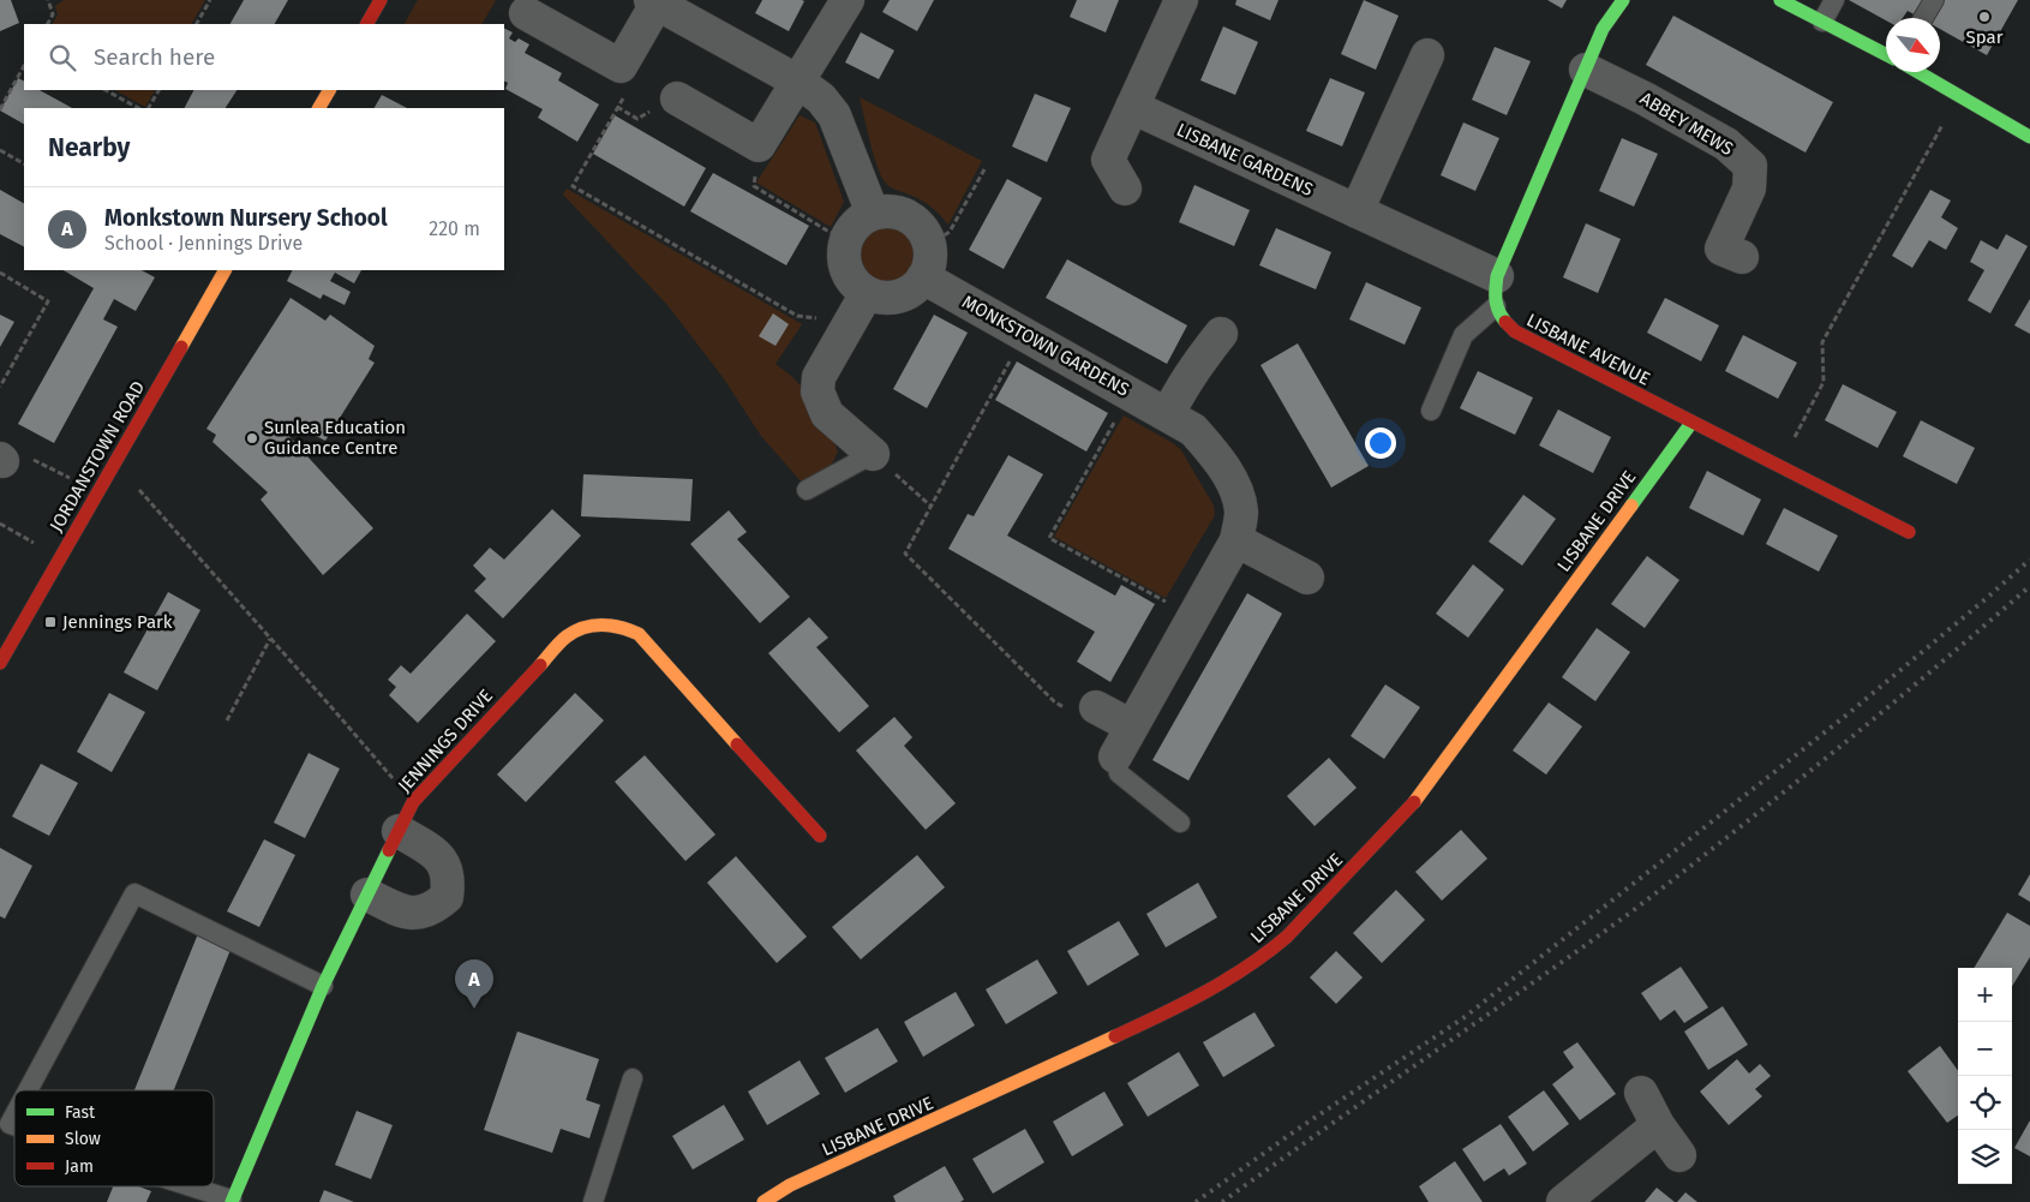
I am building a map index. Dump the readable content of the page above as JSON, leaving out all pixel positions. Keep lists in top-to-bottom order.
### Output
{
  "streets": {
    "street": [
      "ABBEY MEWS",
      "LISBANE GARDENS",
      "MONKSTOWN GARDENS",
      "LISBANE AVENUE",
      "JORDANSTOWN ROAD",
      "LISBANE DRIVE",
      "JENNINGS DRIVE"
    ]
  },
  "crossings": [
    ["LISBANE GARDENS", "LISBANE AVENUE"],
    ["LISBANE AVENUE", "LISBANE DRIVE"]
  ],
  "places": {
    "other": ["Spar", "Sunlea Education Guidance Centre"],
    "transit": ["Jennings Park"]
  },
  "legend": ["Fast", "Slow", "Jam"],
  "north": "bottom right",
  "page": {
    "search": "Search here",
    "heading": "Nearby",
    "list": [
      {
        "mark": "A",
        "name": "Monkstown Nursery School",
        "note": "School · Jennings Drive",
        "value": "220 m"
      }
    ],
    "pins": "A",
    "map_buttons": ["+", "−"]
  }
}
